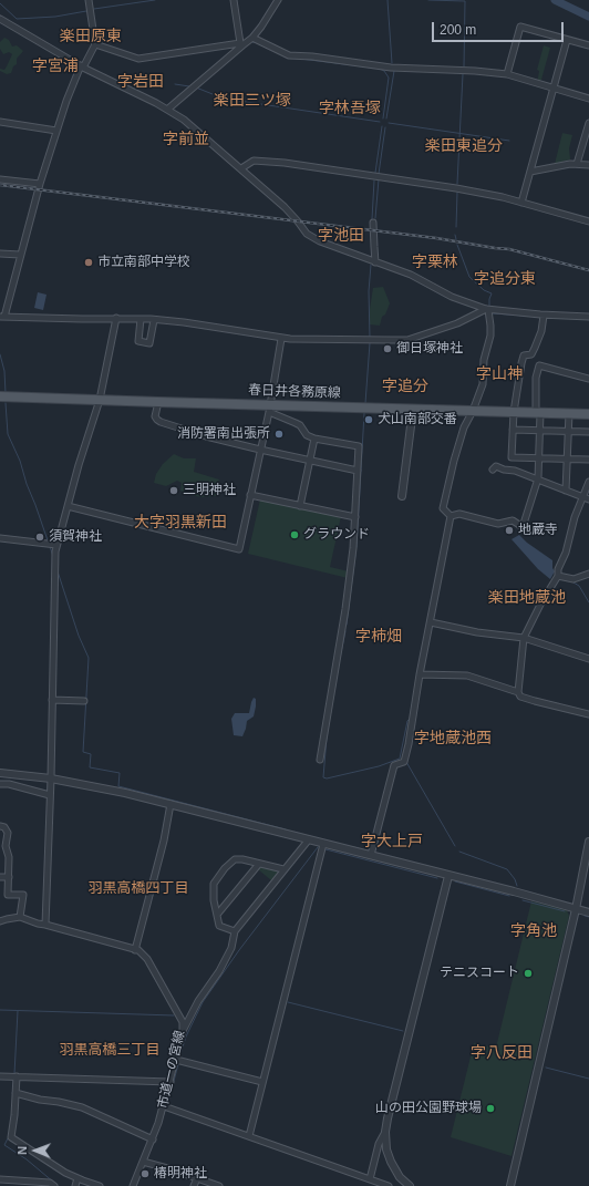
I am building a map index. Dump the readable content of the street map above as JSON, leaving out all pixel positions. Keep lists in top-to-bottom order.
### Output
{
  "streets": {
    "main road": ["春日井各務原線"],
    "street": ["市道一の宮線"]
  },
  "districts": [
    "楽田原東",
    "字宮浦",
    "字岩田",
    "楽田三ツ塚",
    "字林吾塚",
    "字前並",
    "楽田東追分",
    "字池田",
    "字栗林",
    "字追分東",
    "字山神",
    "字追分",
    "大字羽黒新田",
    "楽田地蔵池",
    "字柿畑",
    "字地蔵池西",
    "字大上戸",
    "羽黒高橋四丁目",
    "字角池",
    "羽黒高橋三丁目",
    "字八反田"
  ],
  "places": [
    "市立南部中学校",
    "御日塚神社",
    "犬山南部交番",
    "消防署南出張所",
    "三明神社",
    "地蔵寺",
    "グラウンド",
    "須賀神社",
    "テニスコート",
    "山の田公園野球場",
    "椿明神社"
  ],
  "scale_bar": "200 m",
  "north": "left"
}
